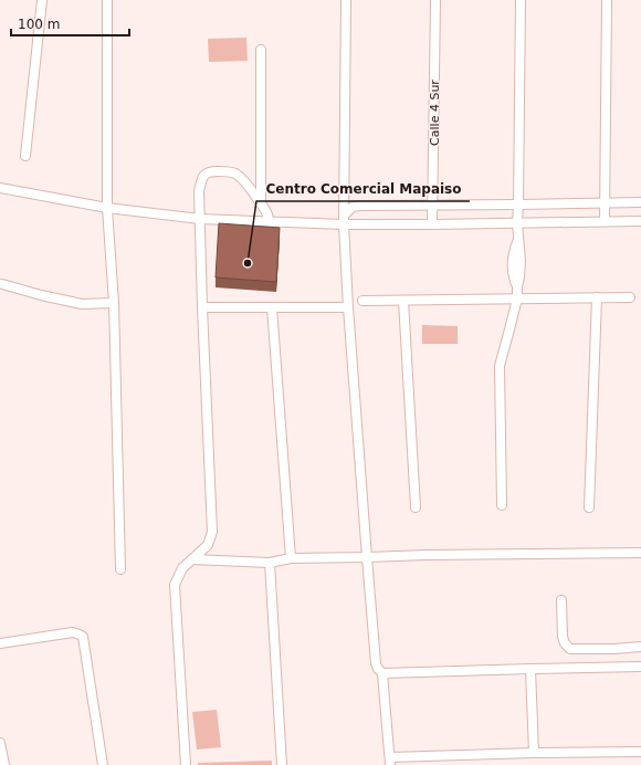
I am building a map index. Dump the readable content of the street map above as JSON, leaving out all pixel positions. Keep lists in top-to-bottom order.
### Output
{
  "streets": {
    "street": ["Calle 4 Sur"]
  },
  "places": ["Centro Comercial Mapaiso"],
  "scale_bar": "100 m"
}
